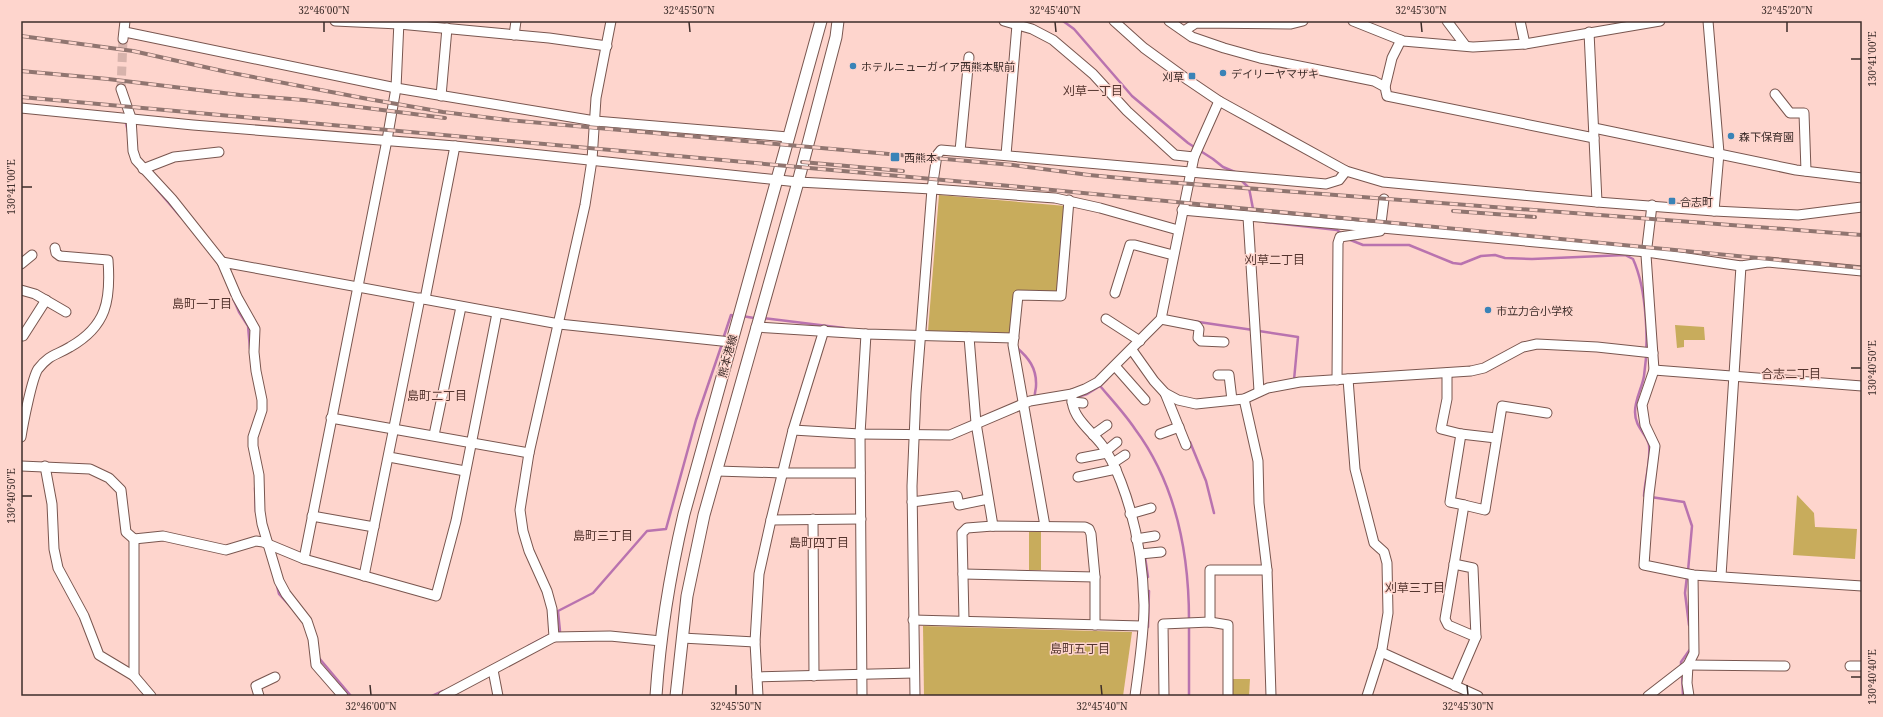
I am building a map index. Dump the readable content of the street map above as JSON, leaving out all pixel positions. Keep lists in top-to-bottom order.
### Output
{
  "streets": {
    "main road": ["熊本港線"]
  },
  "districts": [
    "刈草一丁目",
    "刈草二丁目",
    "島町一丁目",
    "合志二丁目",
    "島町二丁目",
    "島町三丁目",
    "島町四丁目",
    "刈草三丁目",
    "島町五丁目"
  ],
  "places": {
    "other": [
      "ホテルニューガイア西熊本駅前",
      "デイリーヤマザキ",
      "森下保育園",
      "市立力合小学校"
    ],
    "transit": ["刈草", "西熊本", "合志町"]
  },
  "coordinates": [
    "32°46'00\"N",
    "32°45'50\"N",
    "32°45'40\"N",
    "32°45'30\"N",
    "32°45'20\"N",
    "130°41'00\"E",
    "130°40'50\"E",
    "130°40'40\"E"
  ]
}
